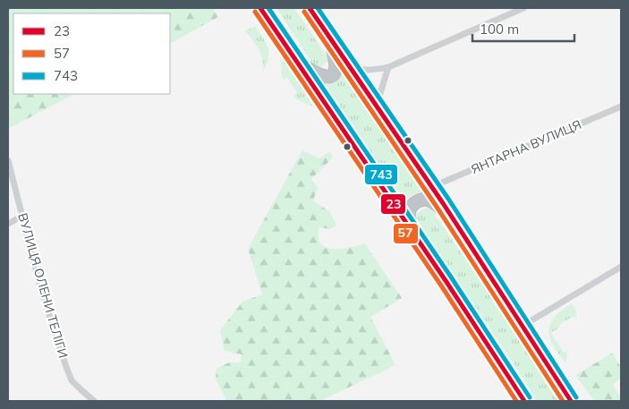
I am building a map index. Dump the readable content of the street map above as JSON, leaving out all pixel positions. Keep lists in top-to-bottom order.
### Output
{
  "streets": {
    "street": ["ЯНТАРНА ВУЛИЦЯ", "ВУЛИЦЯ ОЛЕНИ ТЕЛІГИ"]
  },
  "lines": ["transit line 23", "transit line 743", "transit line 57"],
  "legend": ["23", "57", "743"],
  "scale_bar": "100 m"
}
